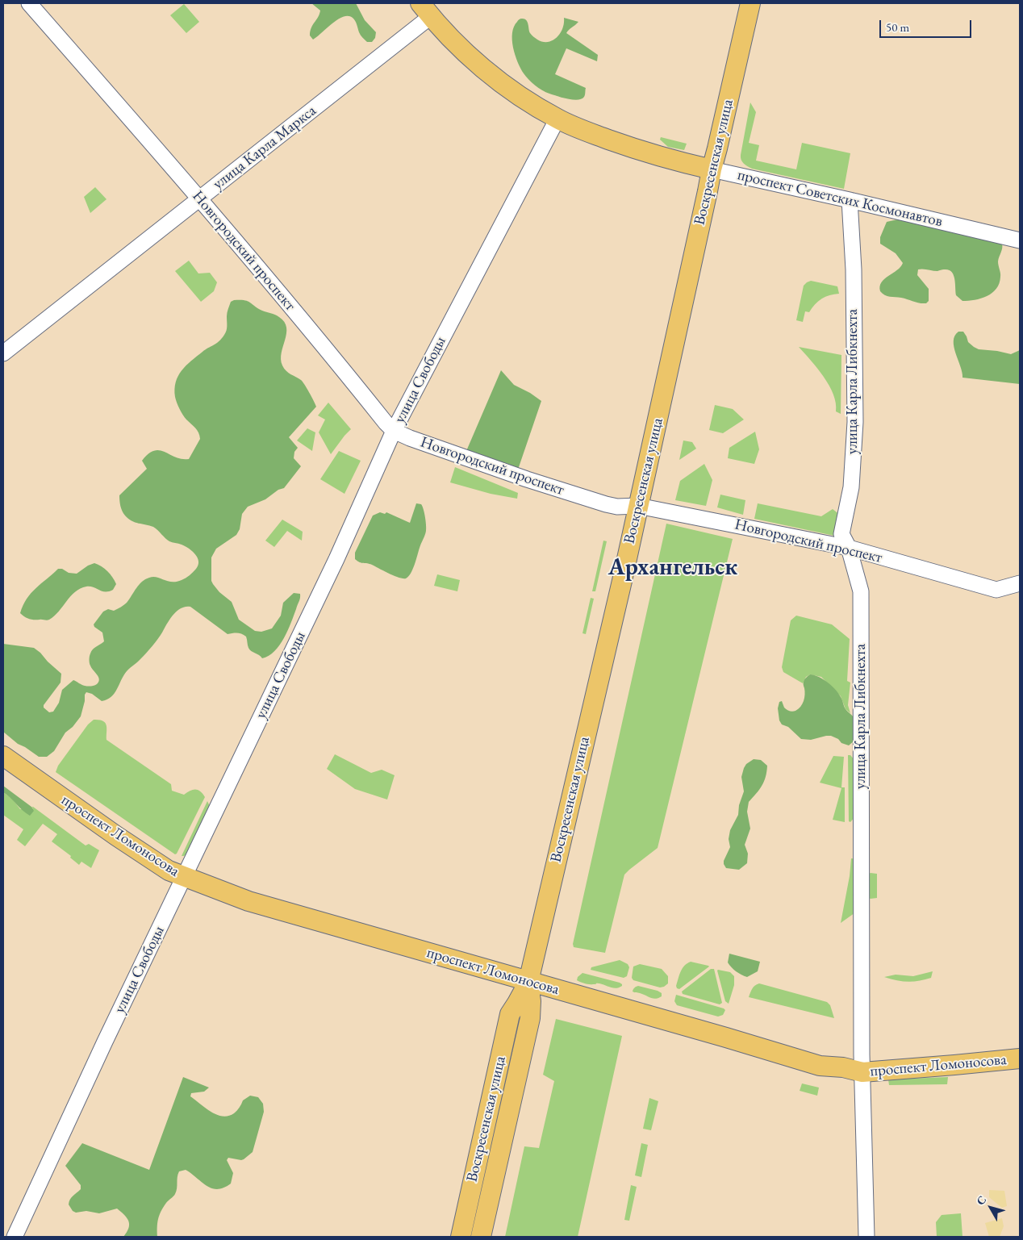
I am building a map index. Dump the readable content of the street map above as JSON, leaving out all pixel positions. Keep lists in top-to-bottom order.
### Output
{
  "streets": {
    "main road": ["Воскресенская улица", "проспект Советских Космонавтов", "проспект Ломоносова"],
    "street": [
      "улица Карла Маркса",
      "Новгородский проспект",
      "улица Свободы",
      "улица Карла Либкнехта"
    ]
  },
  "crossings": [
    ["улица Карла Маркса", "проспект Советских Космонавтов"],
    ["улица Карла Маркса", "Новгородский проспект"],
    ["Воскресенская улица", "проспект Советских Космонавтов"],
    ["Воскресенская улица", "Новгородский проспект"],
    ["Воскресенская улица", "проспект Ломоносова"],
    ["проспект Советских Космонавтов", "улица Свободы"],
    ["проспект Советских Космонавтов", "улица Карла Либкнехта"],
    ["Новгородский проспект", "улица Свободы"],
    ["Новгородский проспект", "улица Карла Либкнехта"],
    ["улица Свободы", "проспект Ломоносова"],
    ["улица Карла Либкнехта", "проспект Ломоносова"]
  ],
  "districts": ["Архангельск"],
  "scale_bar": "50 m",
  "north": "top left"
}
